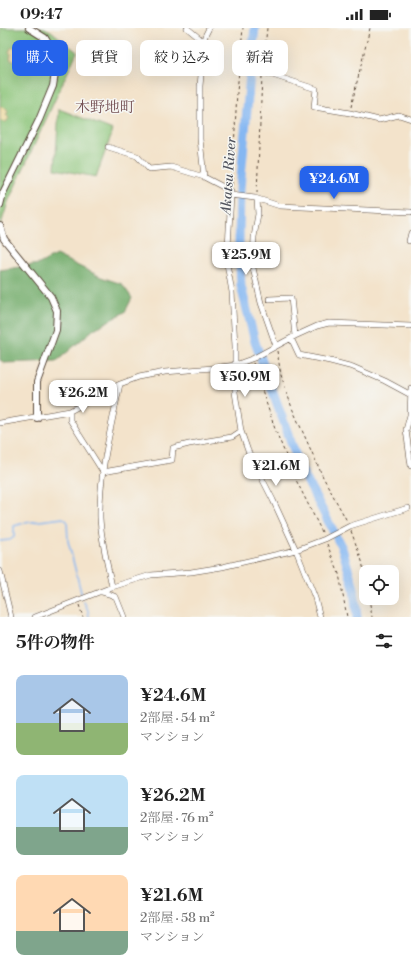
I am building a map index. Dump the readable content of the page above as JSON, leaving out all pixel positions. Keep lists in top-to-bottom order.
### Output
{
  "districts": ["木野地町"],
  "water": ["Akatsu River"],
  "page": {
    "status": "09:47",
    "chip": [
      "購入",
      "賃貸",
      "絞り込み",
      "新着"
    ],
    "price": [
      "¥24.6M",
      "¥25.9M",
      "¥50.9M",
      "¥26.2M",
      "¥21.6M"
    ],
    "heading": "5件の物件",
    "list": [
      {
        "name": "¥24.6M",
        "note": "2部屋 · 54 m² · マンション"
      },
      {
        "name": "¥26.2M",
        "note": "2部屋 · 76 m² · マンション"
      },
      {
        "name": "¥21.6M",
        "note": "2部屋 · 58 m² · マンション"
      }
    ]
  }
}
